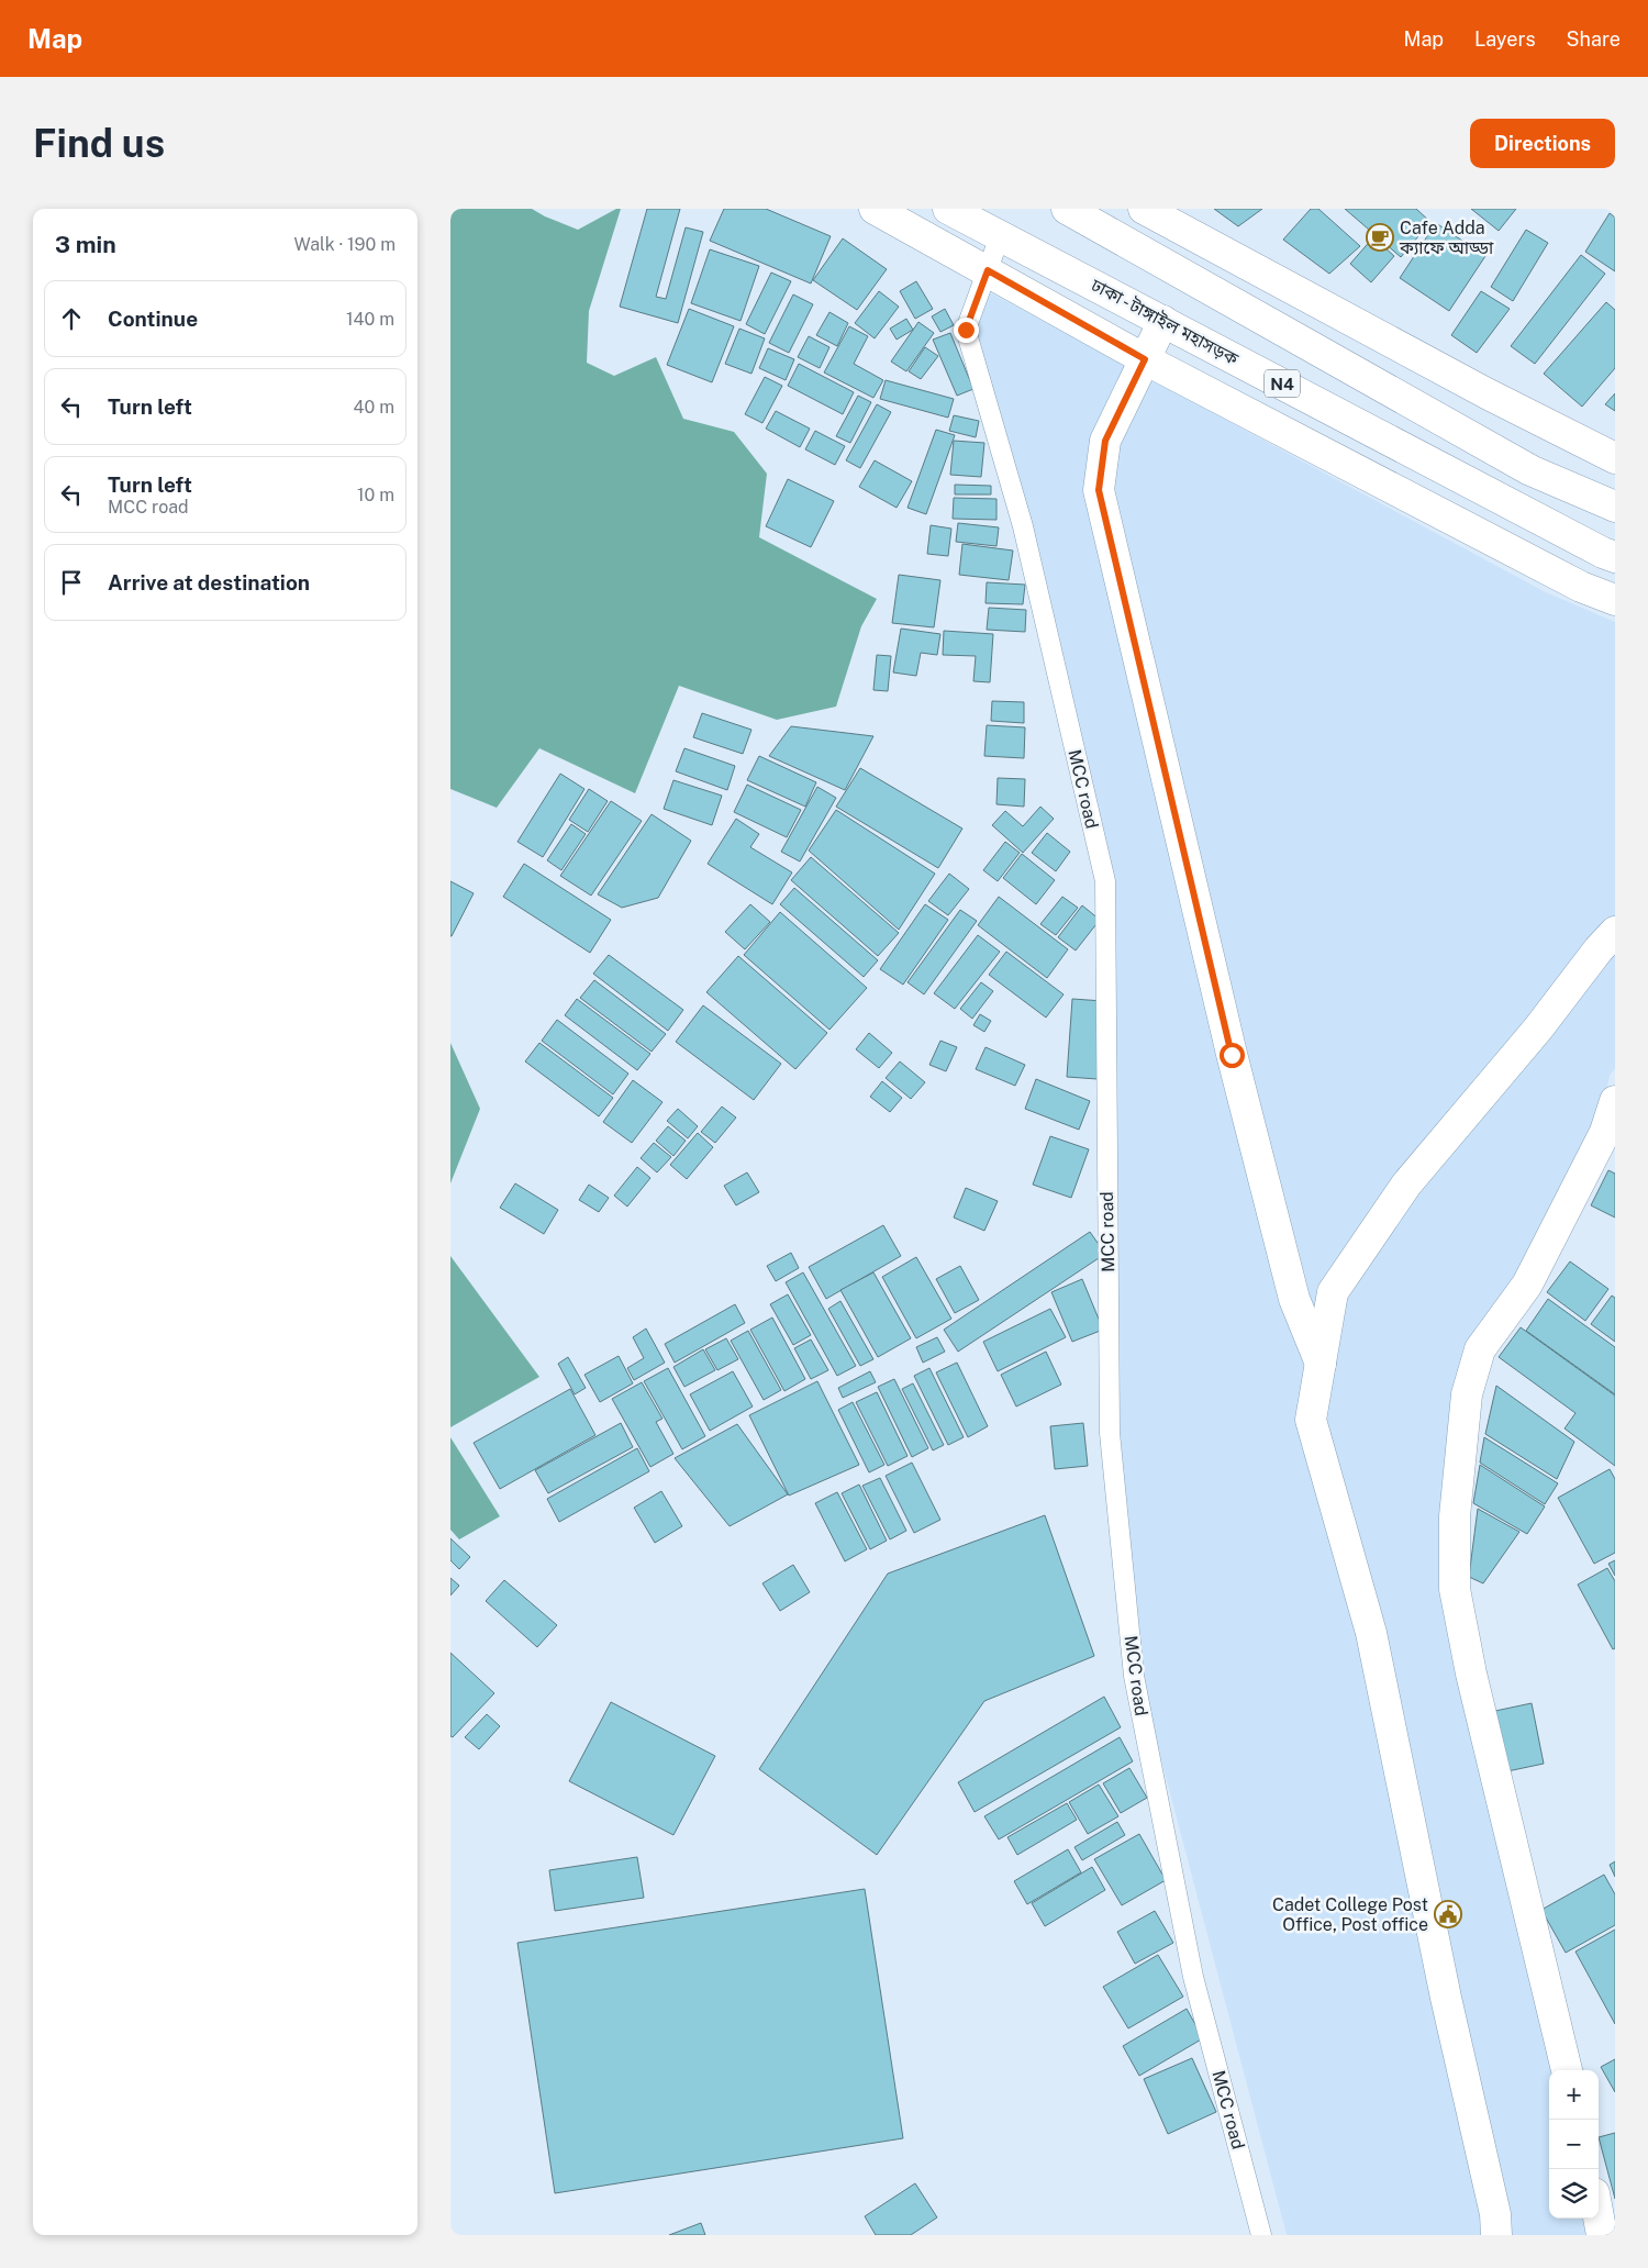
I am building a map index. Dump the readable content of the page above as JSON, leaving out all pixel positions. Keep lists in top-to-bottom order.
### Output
{
  "streets": {
    "main road": ["ঢাকা - টাঙ্গাইল মহাসড়ক", "N4"],
    "lane": ["MCC road"]
  },
  "crossings": [
    ["ঢাকা - টাঙ্গাইল মহাসড়ক", "MCC road"]
  ],
  "places": {
    "cafe": ["Cafe Adda ক্যাফে আড্ডা"],
    "public building": ["Cadet College Post Office, Post office"]
  },
  "page": {
    "header": "Map",
    "nav": ["Map", "Layers", "Share"],
    "buttons": "Directions",
    "title": "Find us",
    "heading": ["3 min", "Walk · 190 m"],
    "list": [
      ["Continue", "140 m"],
      ["Turn left", "40 m"],
      ["Turn left", "MCC road", "10 m"],
      "Arrive at destination"
    ],
    "map_buttons": ["+", "−"]
  }
}
